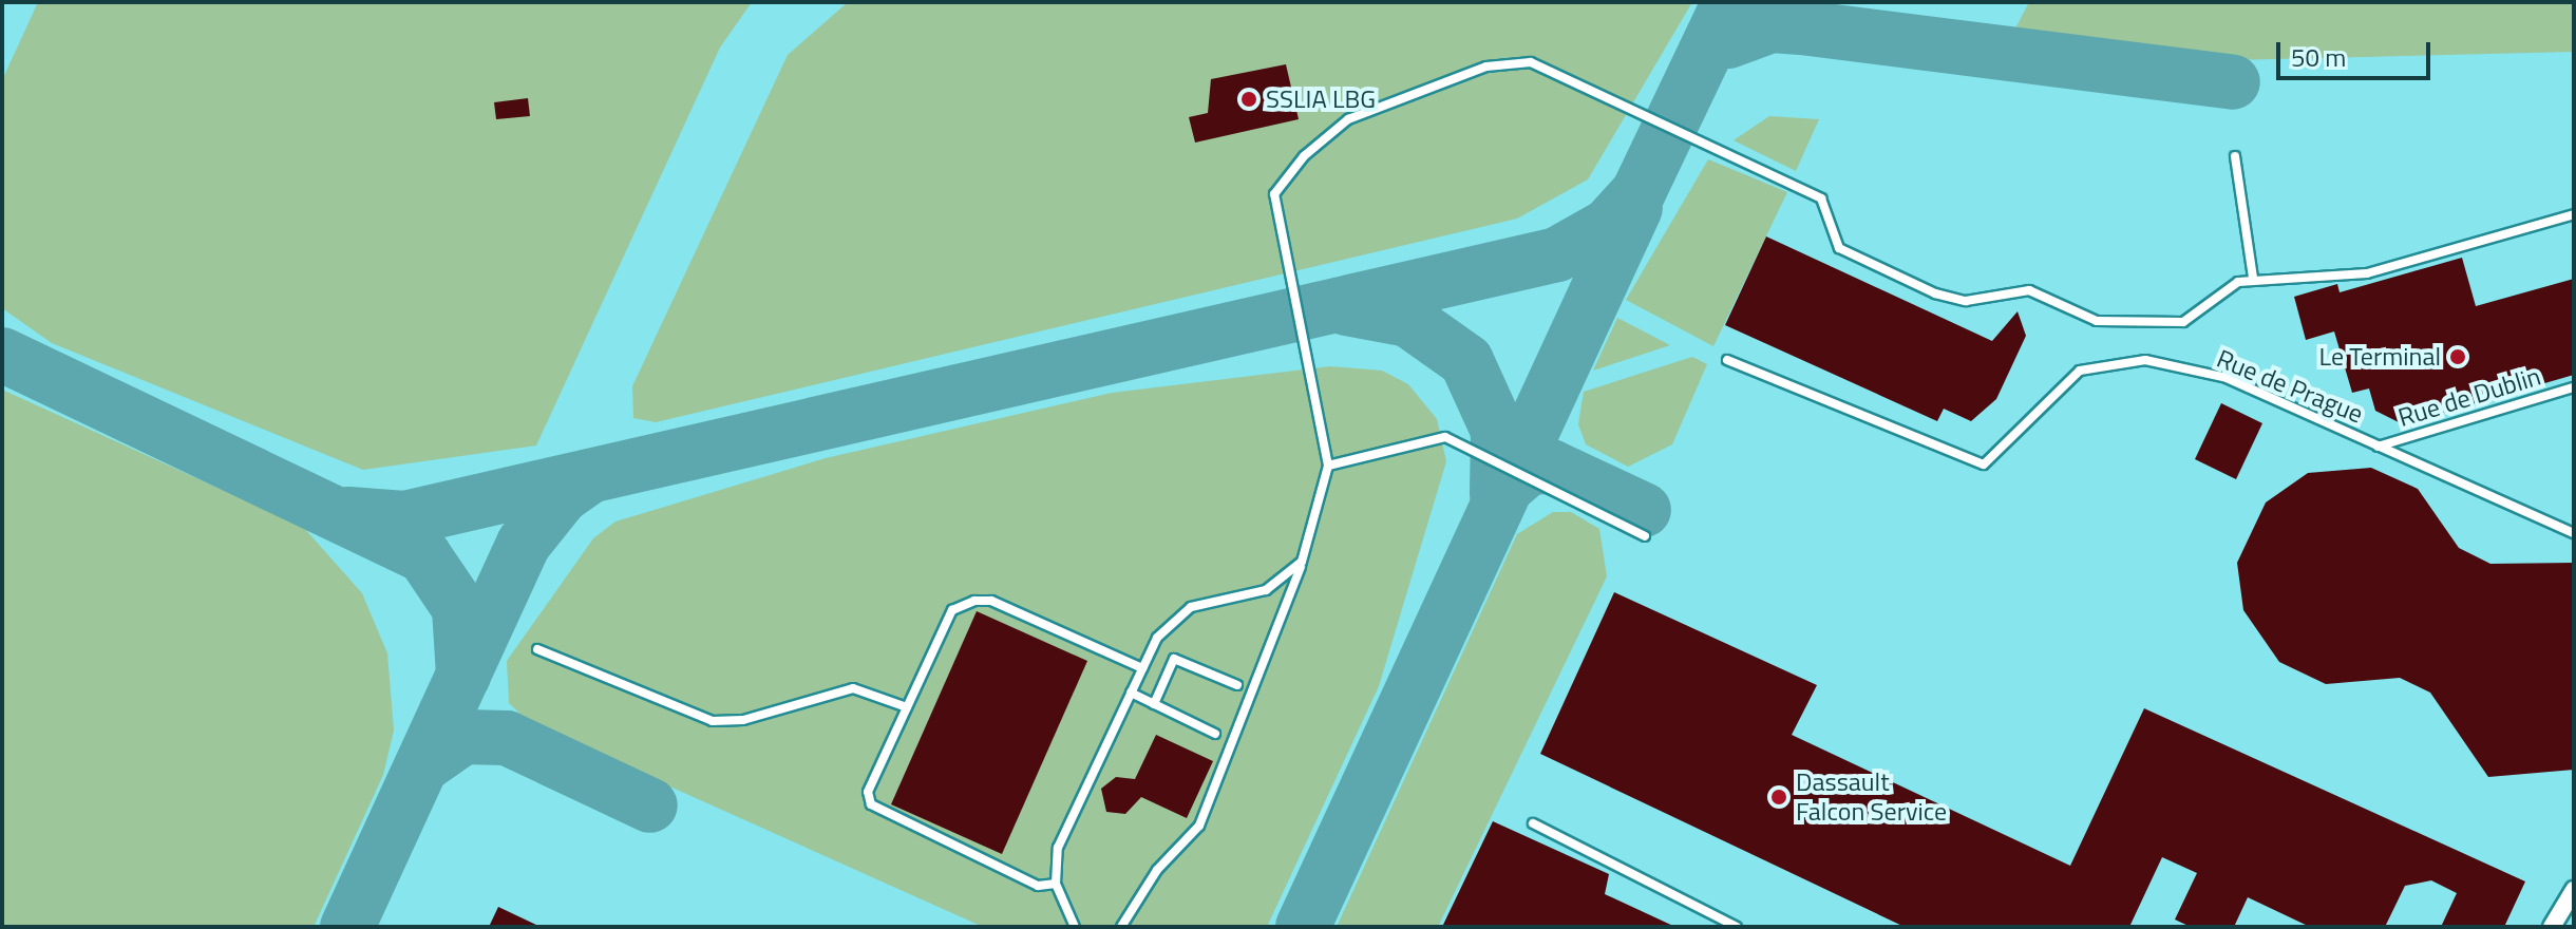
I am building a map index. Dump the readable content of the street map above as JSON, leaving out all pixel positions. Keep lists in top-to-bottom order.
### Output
{
  "streets": {
    "lane": ["Rue de Prague", "Rue de Dublin"]
  },
  "crossings": [
    ["Rue de Prague", "Rue de Dublin"]
  ],
  "places": ["SSLIA LBG", "Le Terminal", "Dassault Falcon Service"],
  "scale_bar": "50 m"
}
